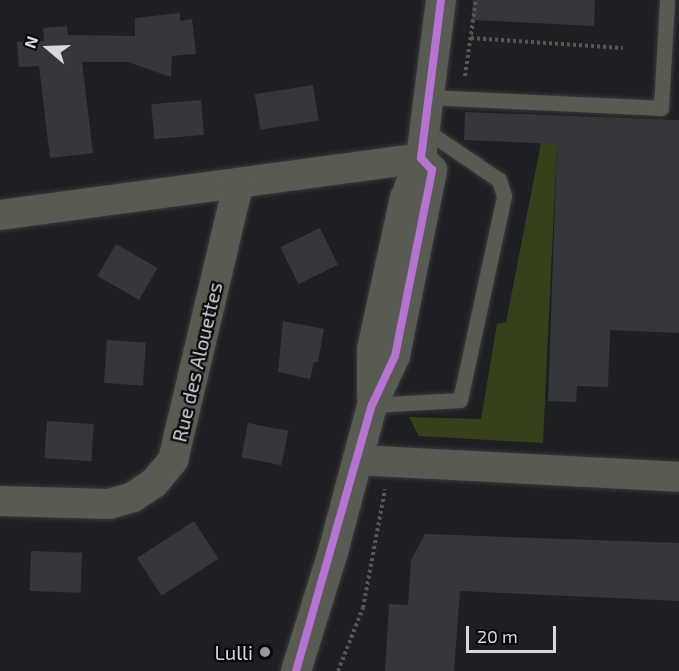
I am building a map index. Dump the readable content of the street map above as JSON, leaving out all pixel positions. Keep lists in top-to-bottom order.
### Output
{
  "streets": {
    "street": ["Rue des Alouettes"]
  },
  "places": ["Lulli"],
  "scale_bar": "20 m",
  "north": "left"
}
